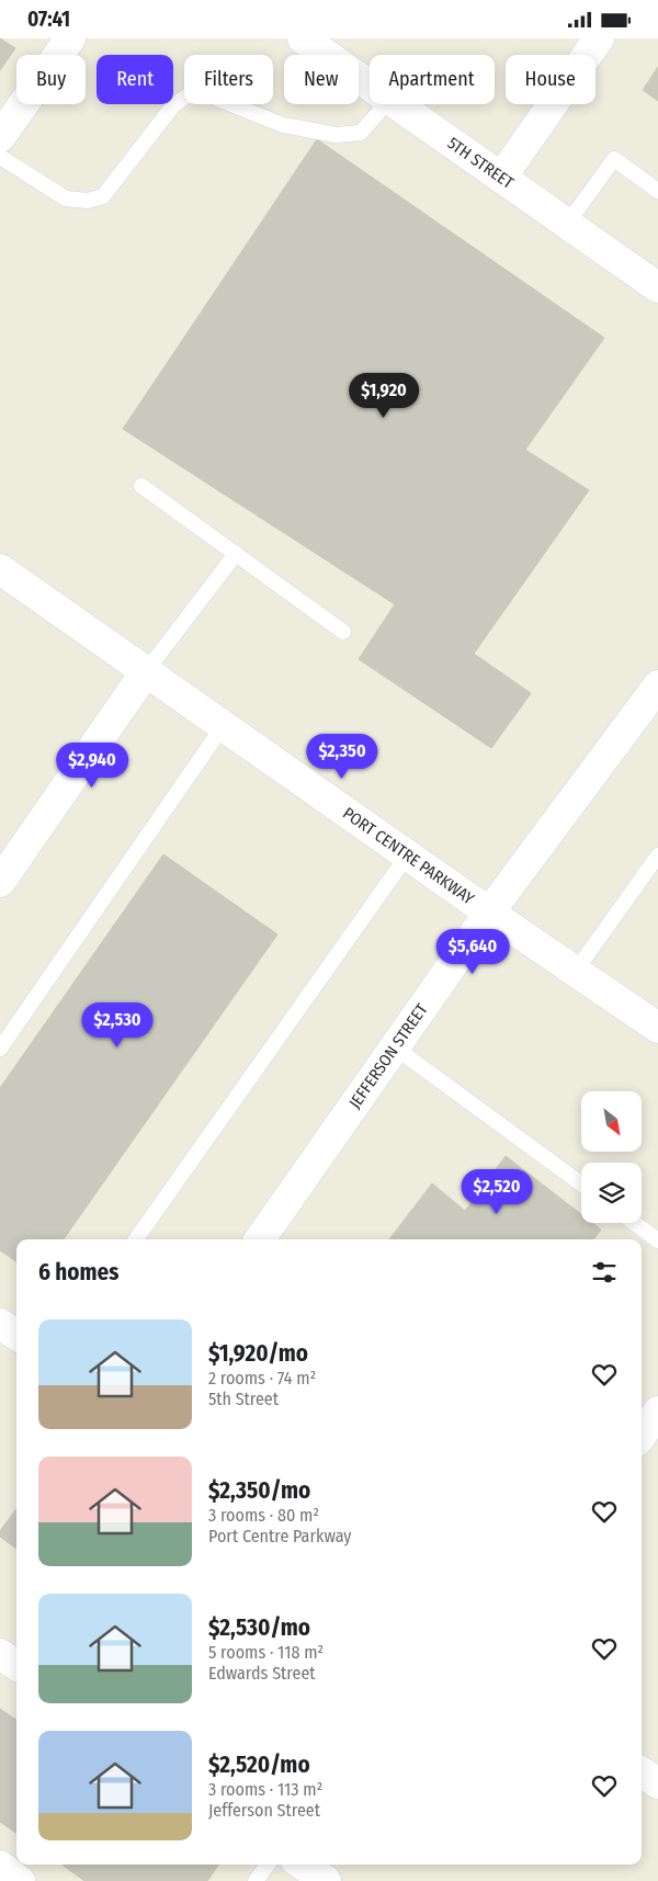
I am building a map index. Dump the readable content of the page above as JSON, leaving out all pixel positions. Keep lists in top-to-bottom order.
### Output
{
  "streets": {
    "street": ["5TH STREET", "PORT CENTRE PARKWAY", "JEFFERSON STREET"]
  },
  "crossings": [
    ["PORT CENTRE PARKWAY", "JEFFERSON STREET"]
  ],
  "north": "bottom right",
  "page": {
    "status": "07:41",
    "chip": [
      "Buy",
      "Rent",
      "Filters",
      "New",
      "Apartment",
      "House"
    ],
    "price": [
      "$1,920",
      "$2,350",
      "$2,940",
      "$5,640",
      "$2,530",
      "$2,520"
    ],
    "heading": "6 homes",
    "list": [
      {
        "name": "$1,920/mo",
        "note": "2 rooms · 74 m² · 5th Street"
      },
      {
        "name": "$2,350/mo",
        "note": "3 rooms · 80 m² · Port Centre Parkway"
      },
      {
        "name": "$2,530/mo",
        "note": "5 rooms · 118 m² · Edwards Street"
      },
      {
        "name": "$2,520/mo",
        "note": "3 rooms · 113 m² · Jefferson Street"
      }
    ]
  }
}
